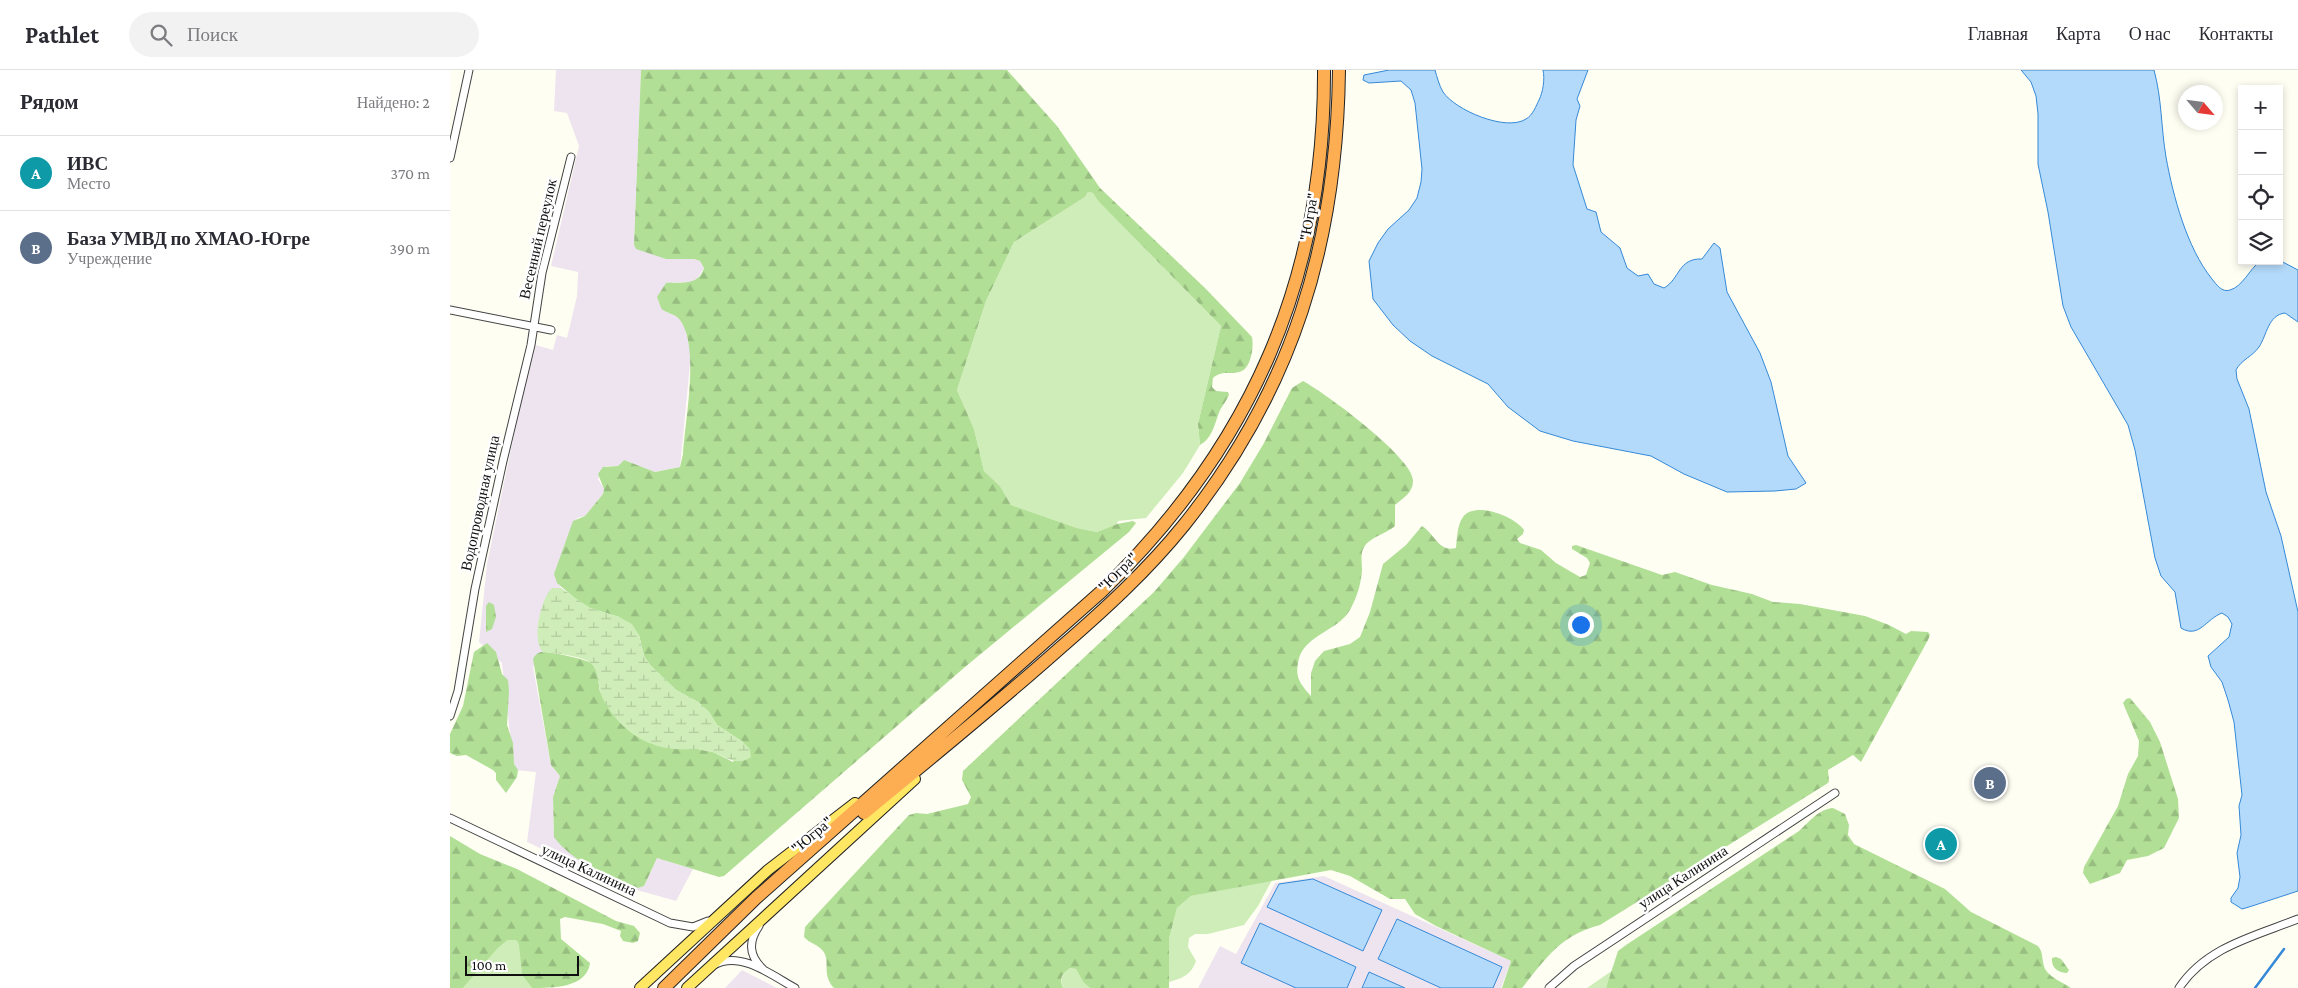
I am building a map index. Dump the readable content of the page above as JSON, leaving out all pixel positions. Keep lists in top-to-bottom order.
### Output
{
  "streets": {
    "highway": ["\"Югра\""],
    "street": ["Весенний переулок", "Водопроводная улица", "улица Калинина"]
  },
  "crossings": [
    ["Весенний переулок", "Водопроводная улица"]
  ],
  "scale_bar": "100 m",
  "north": "bottom right",
  "page": {
    "header": "Pathlet",
    "search": "Поиск",
    "nav": [
      "Главная",
      "Карта",
      "О нас",
      "Контакты"
    ],
    "heading": ["Рядом", "Найдено: 2"],
    "map_buttons": ["+", "−"],
    "list": [
      {
        "mark": "A",
        "name": "ИВС",
        "note": "Место",
        "value": "370 m"
      },
      {
        "mark": "B",
        "name": "База УМВД по ХМАО-Югре",
        "note": "Учреждение",
        "value": "390 m"
      }
    ],
    "pins": ["B", "A"],
    "scale": "100 m"
  }
}
